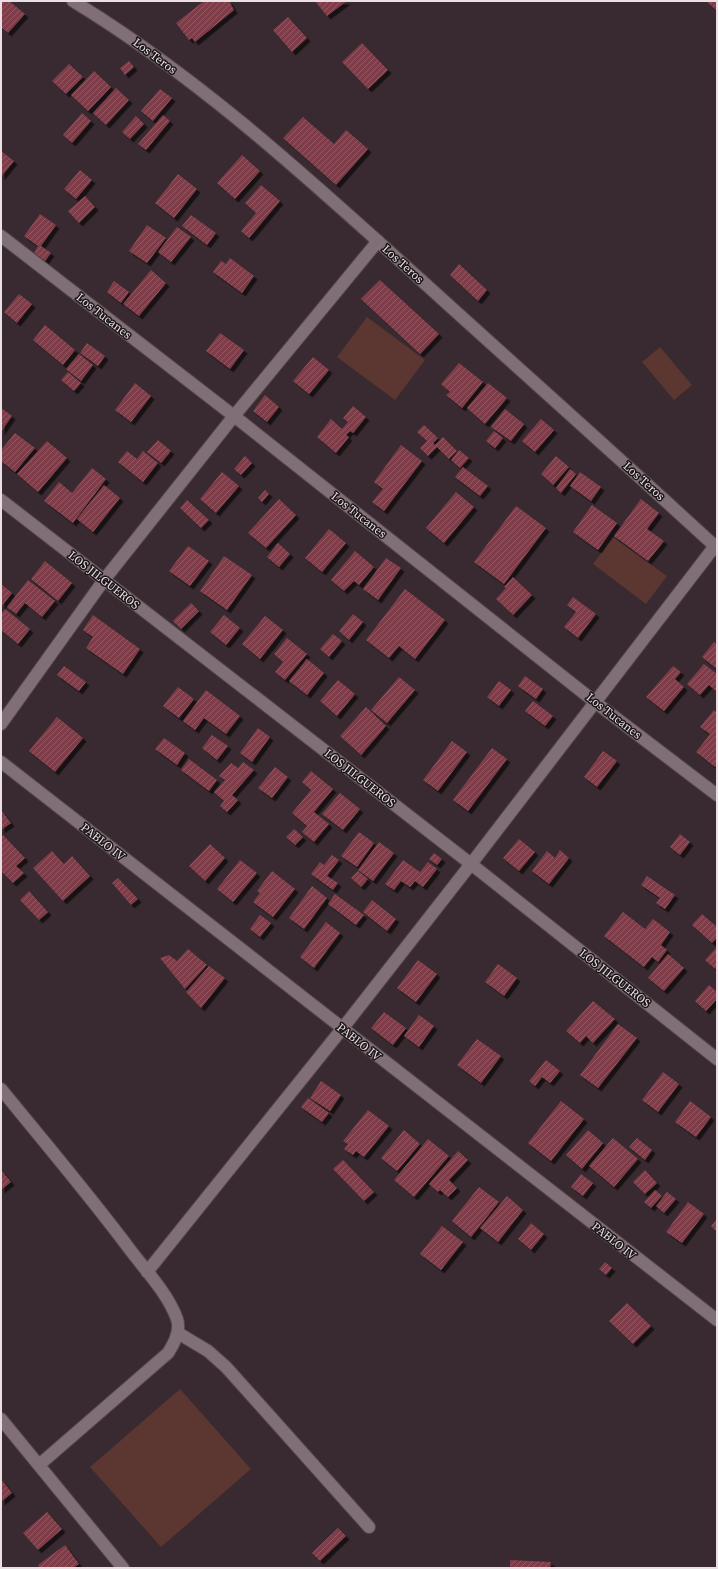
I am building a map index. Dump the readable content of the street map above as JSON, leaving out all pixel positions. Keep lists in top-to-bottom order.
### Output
{
  "streets": {
    "street": [
      "Los Teros",
      "Los Tucanes",
      "LOS JILGUEROS",
      "PABLO IV"
    ]
  }
}
